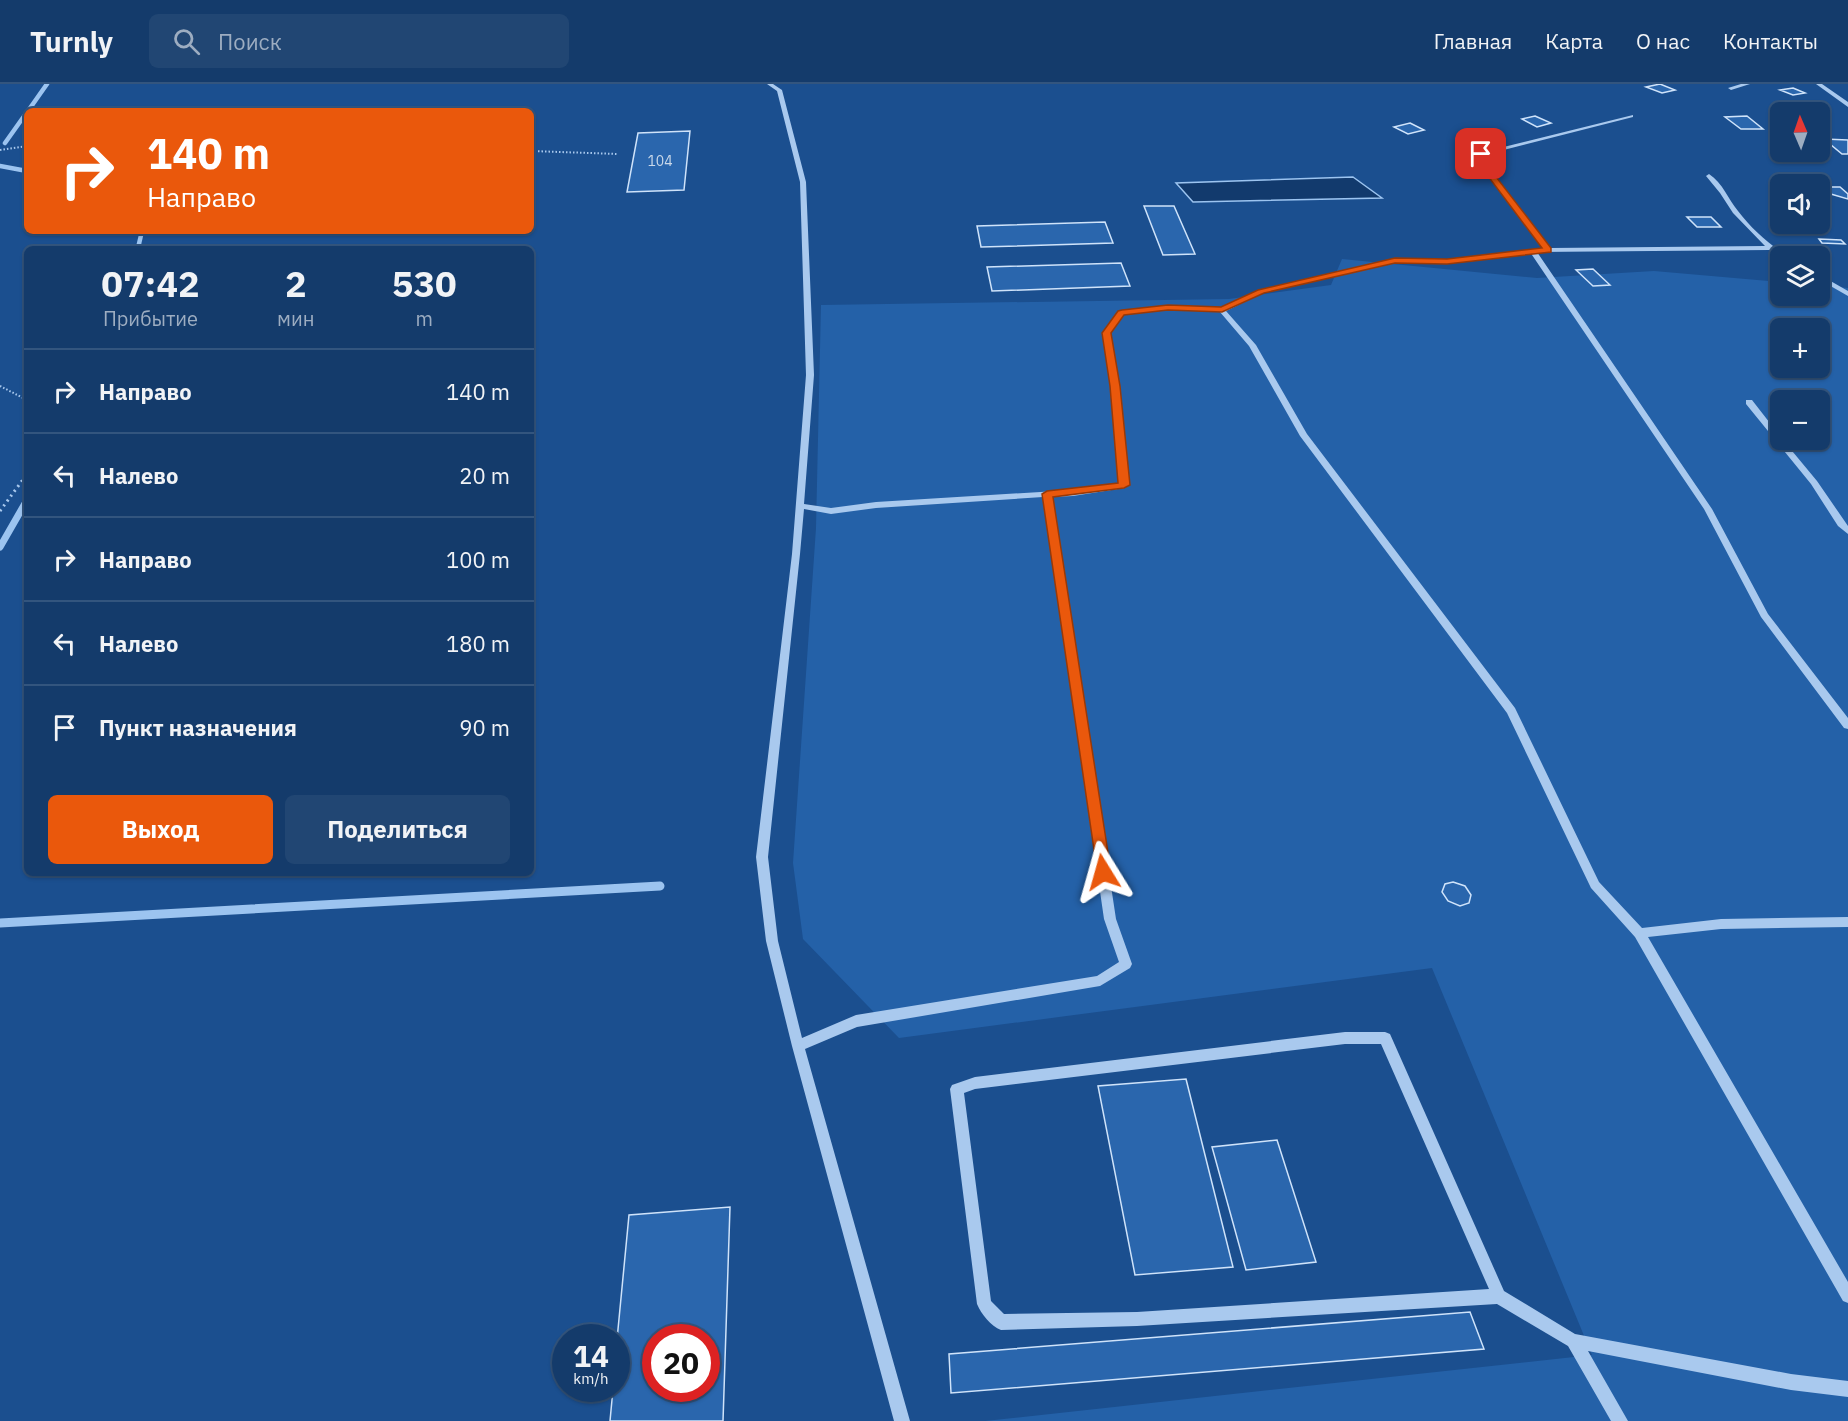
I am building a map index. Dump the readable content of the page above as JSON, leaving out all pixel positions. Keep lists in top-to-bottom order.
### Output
{
  "house_numbers": ["104"],
  "north": "top",
  "page": {
    "header": "Turnly",
    "search": "Поиск",
    "nav": [
      "Главная",
      "Карта",
      "О нас",
      "Контакты"
    ],
    "map_buttons": ["+", "−"],
    "turn": ["140 m", "Направо"],
    "eta": [
      "07:42",
      "Прибытие",
      "2",
      "мин",
      "530",
      "m"
    ],
    "list": [
      {
        "name": "Направо",
        "value": "140 m"
      },
      {
        "name": "Налево",
        "value": "20 m"
      },
      {
        "name": "Направо",
        "value": "100 m"
      },
      {
        "name": "Налево",
        "value": "180 m"
      },
      {
        "name": "Пункт назначения",
        "value": "90 m"
      }
    ],
    "buttons": ["Выход", "Поделиться"],
    "speed": "14 km/h",
    "limit": "20"
  }
}
